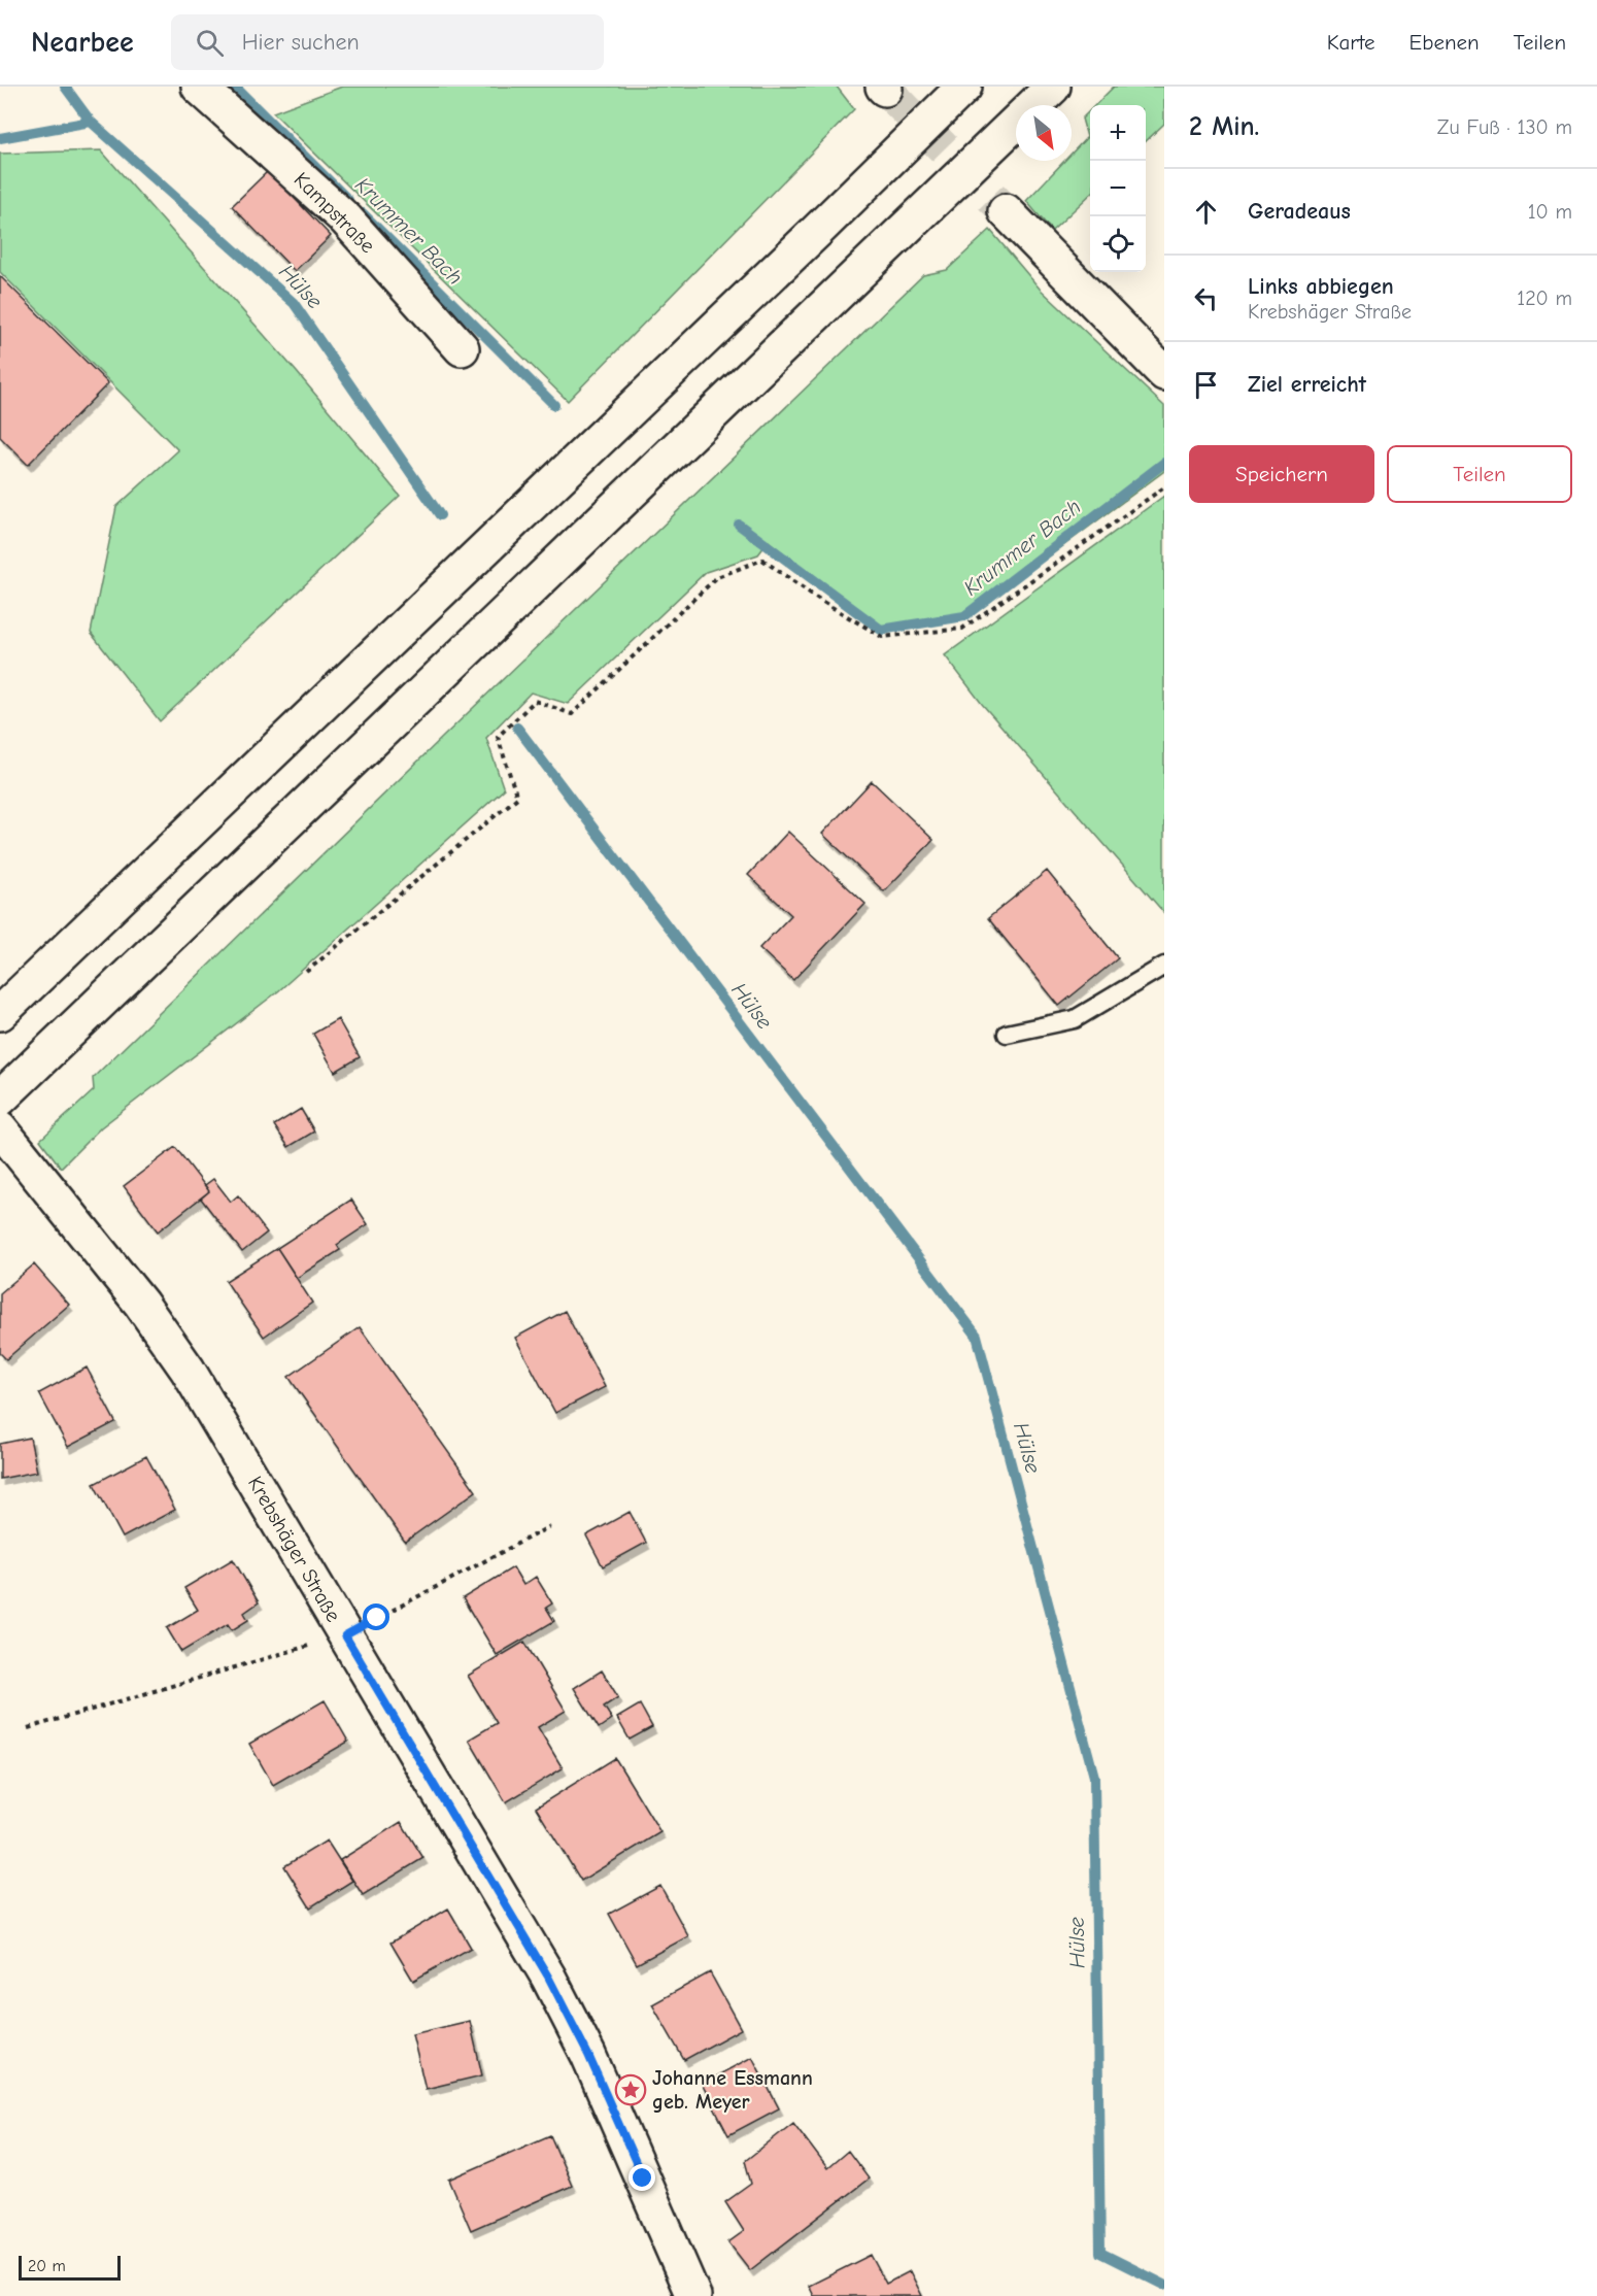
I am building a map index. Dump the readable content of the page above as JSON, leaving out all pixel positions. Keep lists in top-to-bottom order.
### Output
{
  "streets": {
    "main road": ["Kampstraße", "Krebshäger Straße"]
  },
  "water": ["Krummer Bach", "Hülse"],
  "places": {
    "place": ["Johanne Essmann geb. Meyer"]
  },
  "scale_bar": "20 m",
  "north": "bottom right",
  "page": {
    "header": "Nearbee",
    "search": "Hier suchen",
    "nav": ["Karte", "Ebenen", "Teilen"],
    "heading": ["2 Min.", "Zu Fuß · 130 m"],
    "map_buttons": ["+", "−"],
    "list": [
      ["Geradeaus", "10 m"],
      ["Links abbiegen", "Krebshäger Straße", "120 m"],
      "Ziel erreicht"
    ],
    "buttons": ["Speichern", "Teilen"],
    "scale": "20 m"
  }
}
